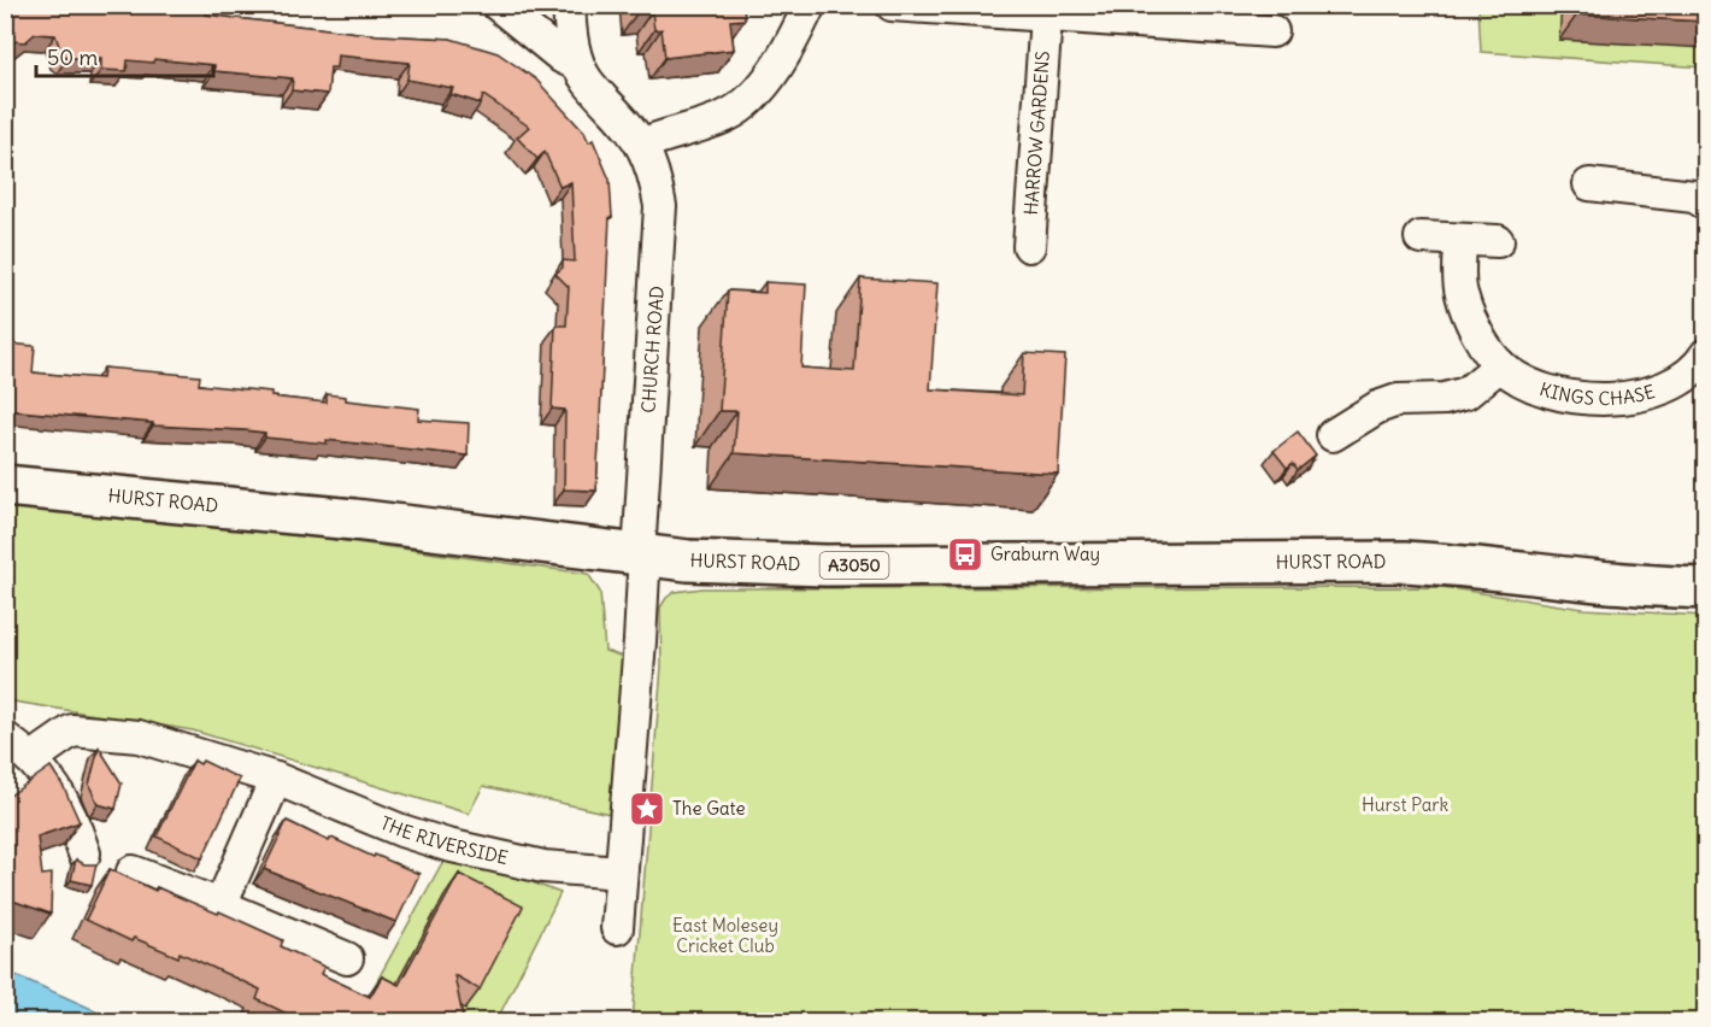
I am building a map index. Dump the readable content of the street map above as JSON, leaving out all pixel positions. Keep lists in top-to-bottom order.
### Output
{
  "streets": {
    "main road": ["HURST ROAD", "A3050"],
    "street": [
      "HARROW GARDENS",
      "CHURCH ROAD",
      "KINGS CHASE",
      "THE RIVERSIDE"
    ]
  },
  "crossings": [
    ["CHURCH ROAD", "HURST ROAD"]
  ],
  "parks": ["Hurst Park", "East Molesey Cricket Club"],
  "places": {
    "bus stop": ["Graburn Way"],
    "place": ["The Gate"]
  },
  "scale_bar": "50 m"
}
